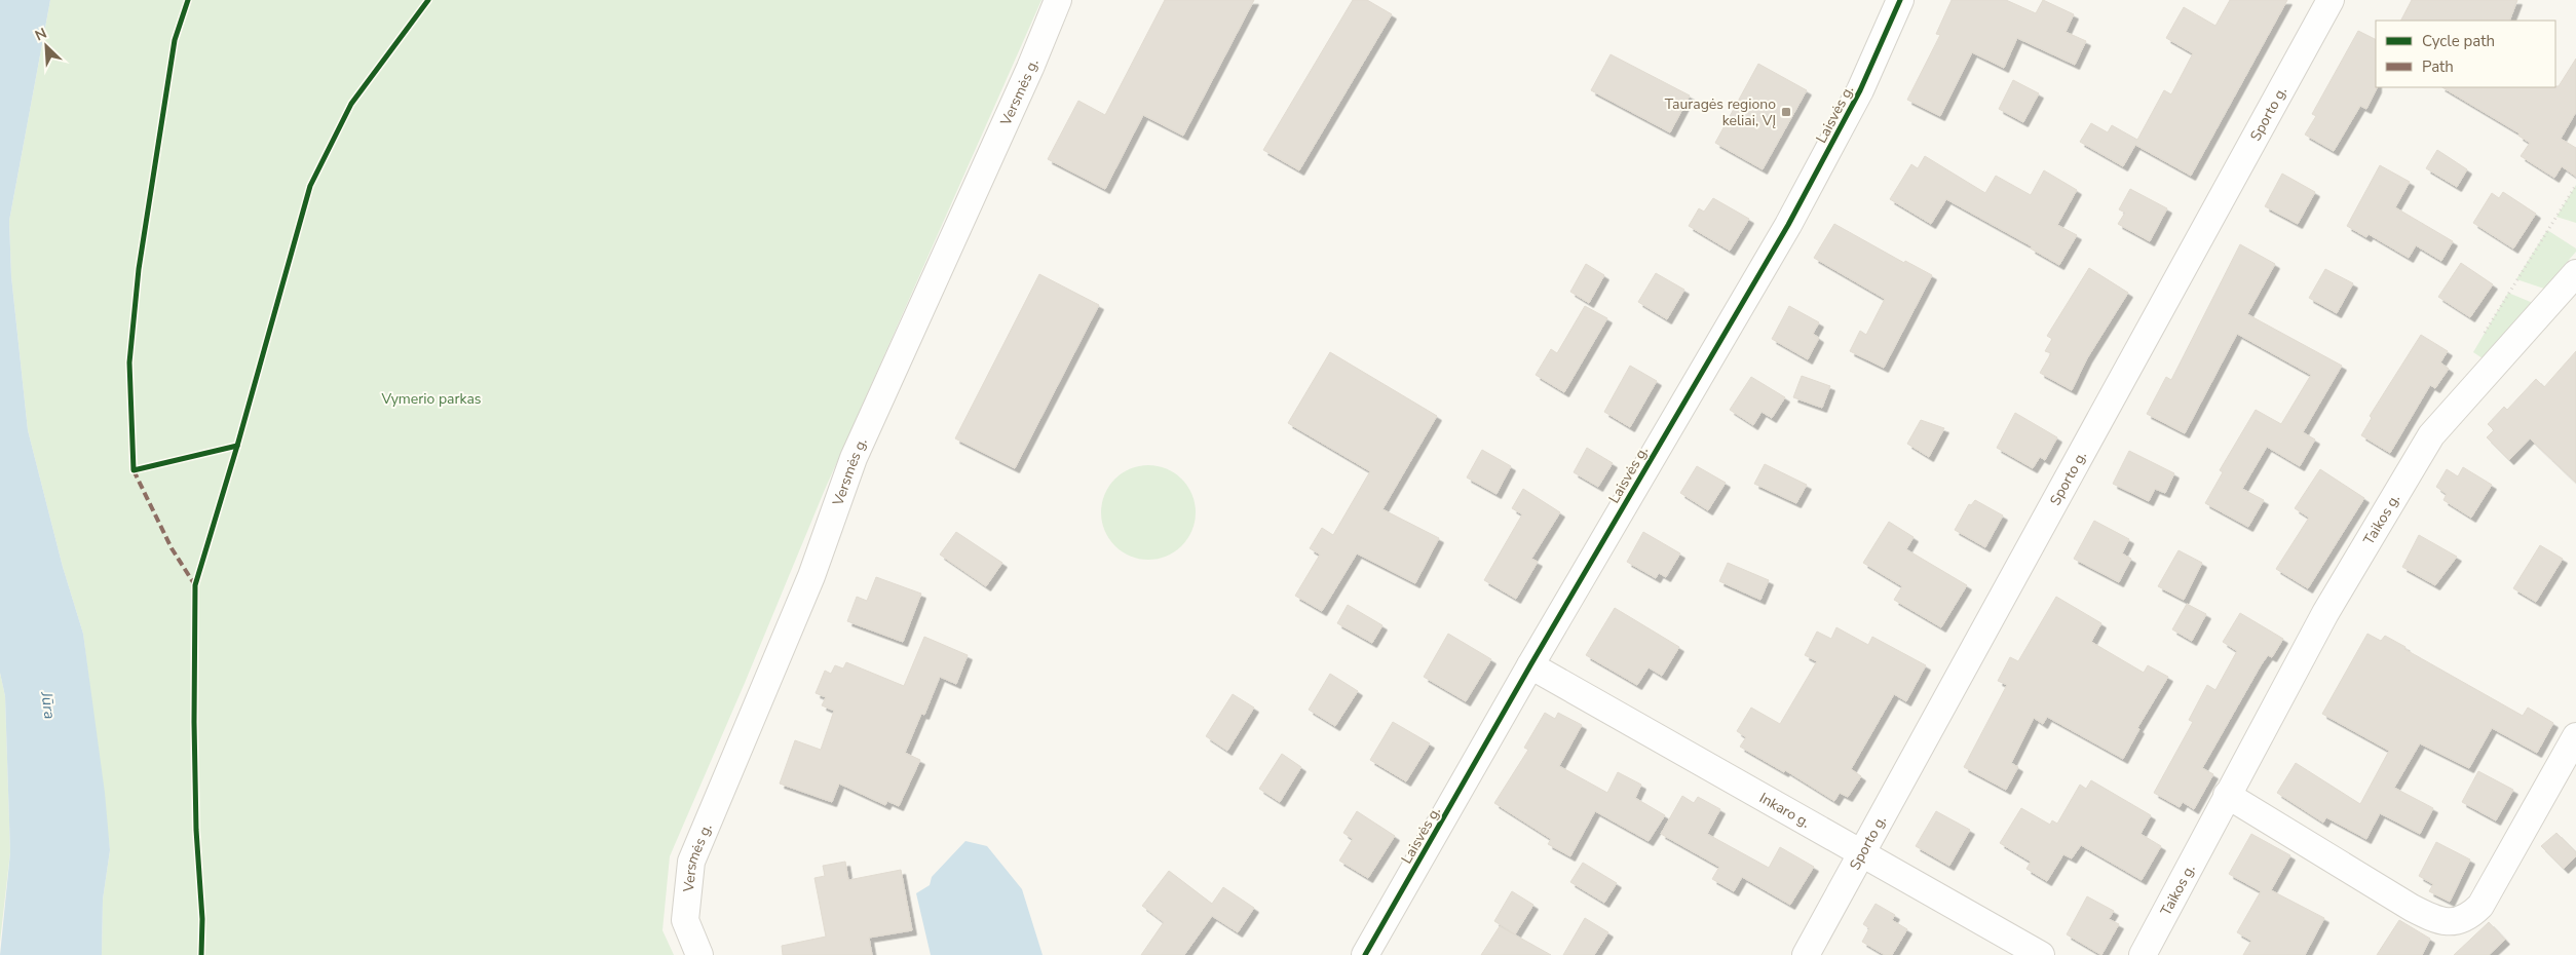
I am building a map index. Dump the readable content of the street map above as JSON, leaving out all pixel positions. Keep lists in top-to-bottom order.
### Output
{
  "streets": {
    "street": [
      "Versmės g.",
      "Sporto g.",
      "Laisvės g.",
      "Taikos g.",
      "Inkaro g."
    ]
  },
  "crossings": [
    ["Sporto g.", "Inkaro g."],
    ["Laisvės g.", "Inkaro g."]
  ],
  "water": ["Jūra"],
  "parks": ["Vymerio parkas"],
  "places": {
    "transit": ["Tauragės regiono keliai, VĮ"]
  },
  "legend": ["Cycle path", "Path"],
  "north": "top left"
}
